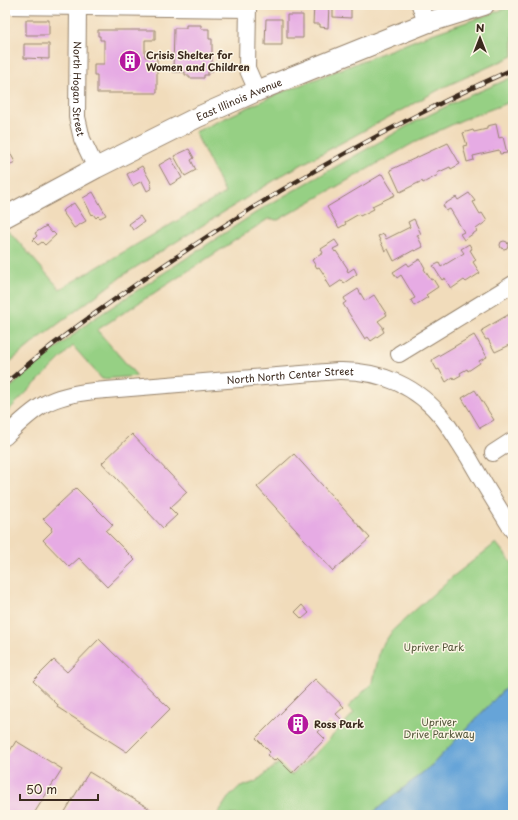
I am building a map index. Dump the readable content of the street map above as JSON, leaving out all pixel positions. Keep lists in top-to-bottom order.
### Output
{
  "streets": {
    "main road": ["East Illinois Avenue"],
    "street": ["North Hogan Street", "North North Center Street"]
  },
  "crossings": [
    ["North Hogan Street", "East Illinois Avenue"]
  ],
  "parks": ["Upriver Park", "Upriver Drive Parkway"],
  "places": {
    "building": ["Crisis Shelter for Women and Children", "Ross Park"]
  },
  "scale_bar": "50 m",
  "north": "top"
}
